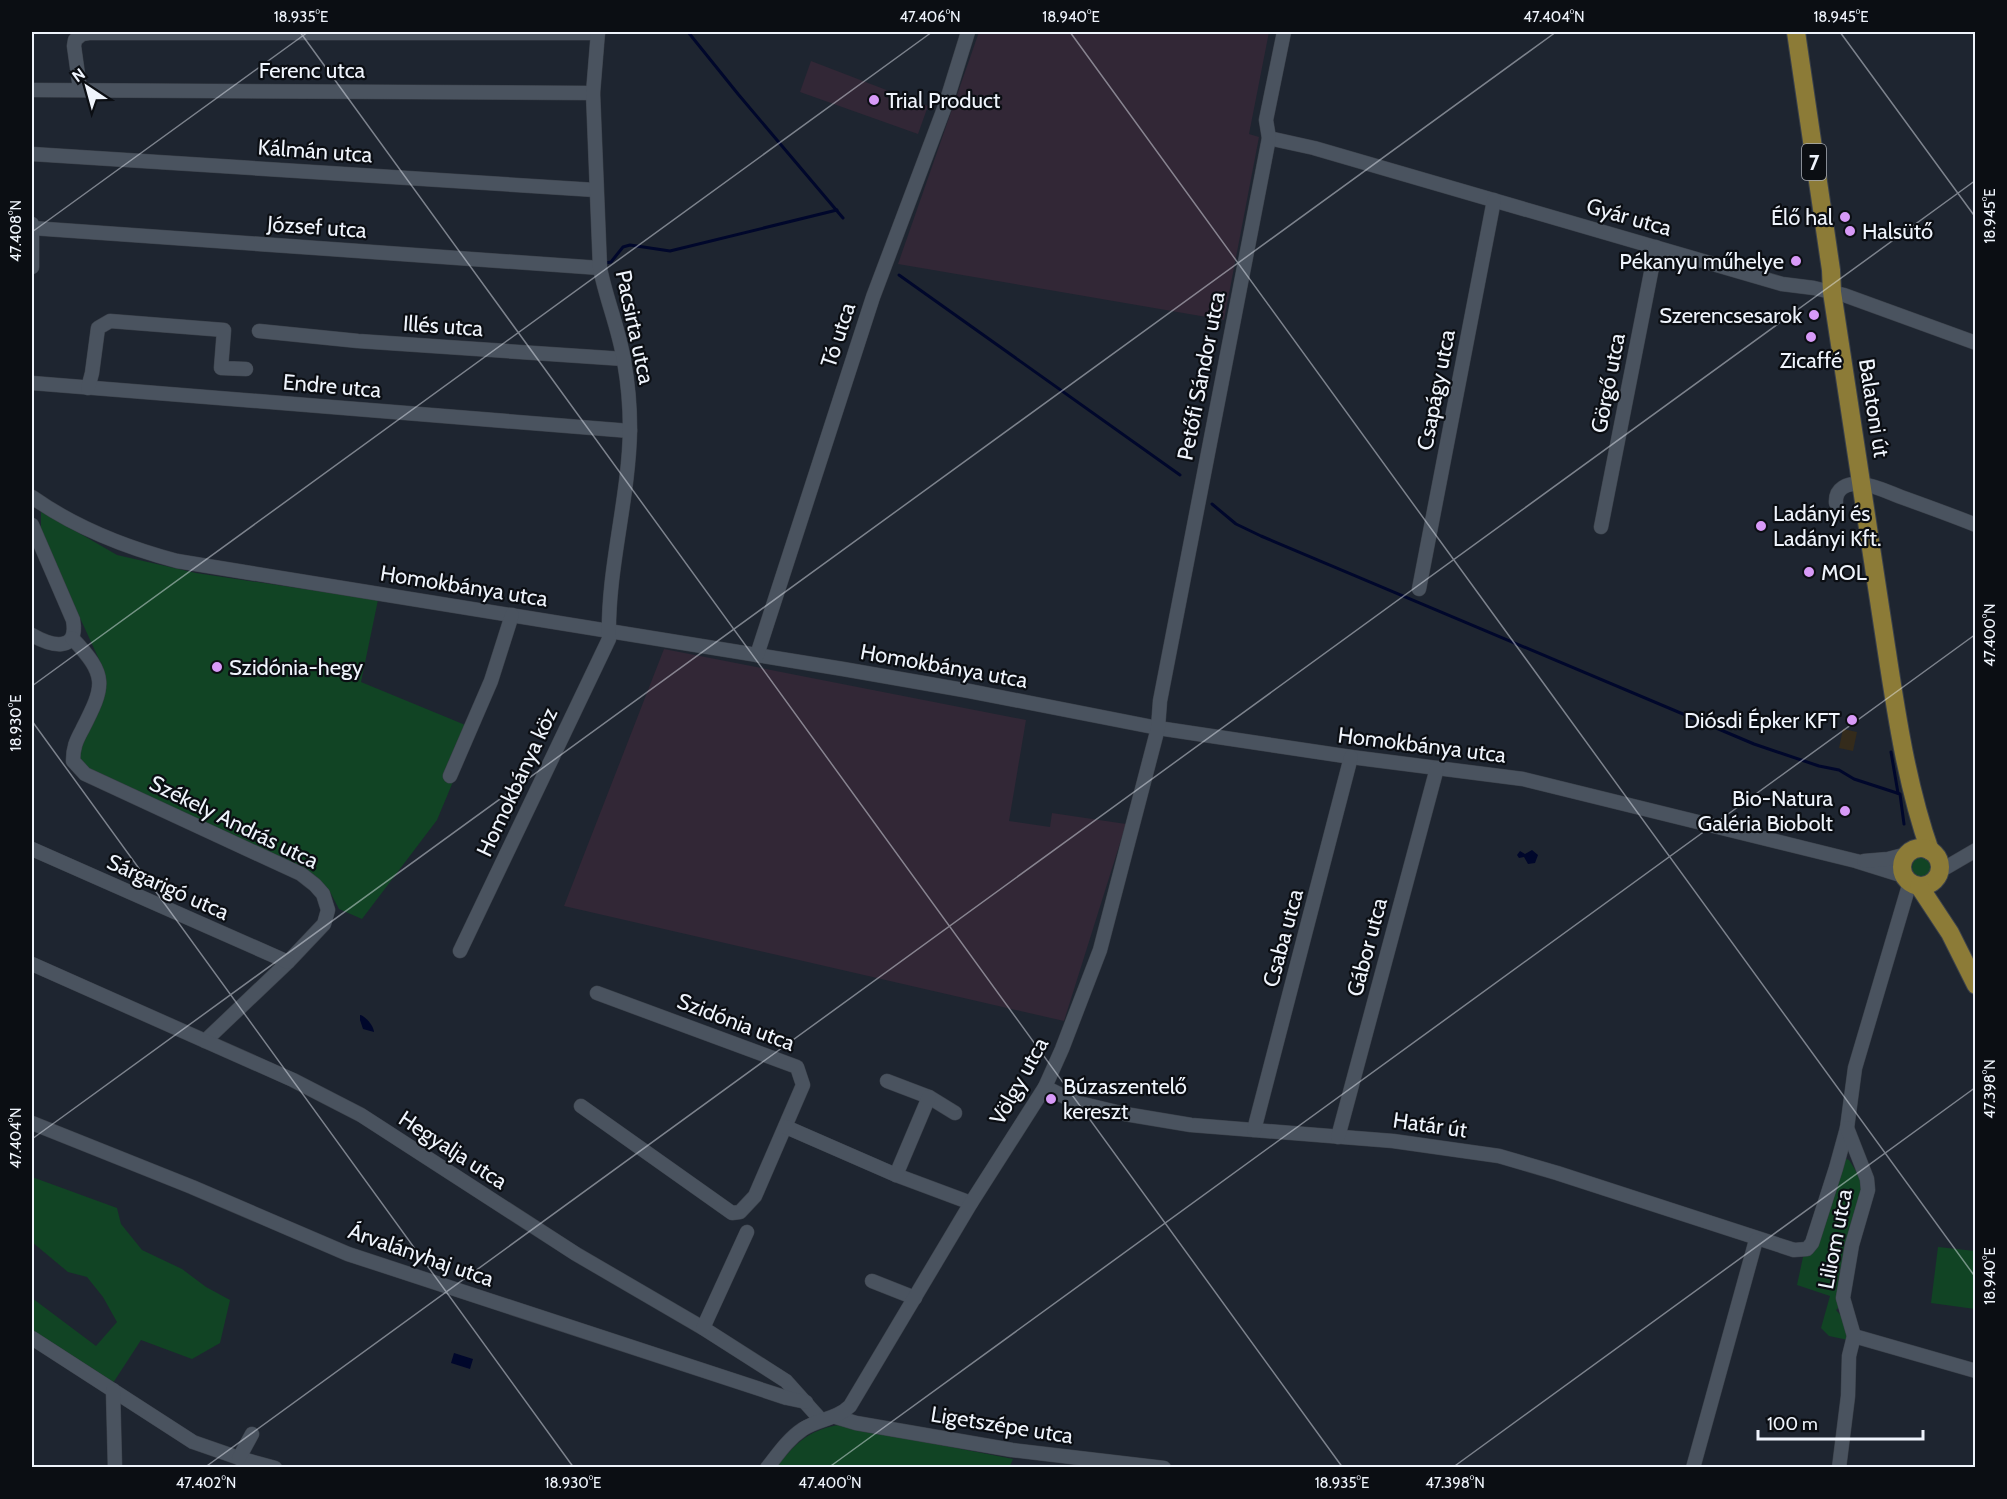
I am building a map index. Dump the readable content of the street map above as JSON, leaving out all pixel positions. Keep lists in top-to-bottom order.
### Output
{
  "streets": {
    "main road": ["7", "Balatoni út"],
    "street": [
      "Ferenc utca",
      "Kálmán utca",
      "Gyár utca",
      "József utca",
      "Illés utca",
      "Pacsirta utca",
      "Tó utca",
      "Petőfi Sándor utca",
      "Görgő utca",
      "Endre utca",
      "Csapágy utca",
      "Homokbánya utca",
      "Homokbánya köz",
      "Székely András utca",
      "Sárgarigó utca",
      "Csaba utca",
      "Gábor utca",
      "Szidónia utca",
      "Völgy utca",
      "Határ út",
      "Hegyalja utca",
      "Liliom utca",
      "Árvalányhaj utca",
      "Ligetszépe utca"
    ]
  },
  "crossings": [
    ["Ferenc utca", "Pacsirta utca"],
    ["Kálmán utca", "Pacsirta utca"],
    ["7", "Balatoni út"],
    ["7", "Homokbánya utca"],
    ["7", "Liliom utca"],
    ["Gyár utca", "Petőfi Sándor utca"],
    ["Gyár utca", "Görgő utca"],
    ["Gyár utca", "Csapágy utca"],
    ["Gyár utca", "Balatoni út"],
    ["József utca", "Pacsirta utca"],
    ["Illés utca", "Pacsirta utca"],
    ["Pacsirta utca", "Endre utca"],
    ["Pacsirta utca", "Homokbánya utca"],
    ["Pacsirta utca", "Homokbánya köz"],
    ["Tó utca", "Homokbánya utca"],
    ["Petőfi Sándor utca", "Homokbánya utca"],
    ["Petőfi Sándor utca", "Völgy utca"],
    ["Balatoni út", "Homokbánya utca"],
    ["Balatoni út", "Liliom utca"],
    ["Homokbánya utca", "Homokbánya köz"],
    ["Homokbánya utca", "Csaba utca"],
    ["Homokbánya utca", "Gábor utca"],
    ["Homokbánya utca", "Völgy utca"],
    ["Homokbánya utca", "Liliom utca"],
    ["Székely András utca", "Sárgarigó utca"],
    ["Székely András utca", "Hegyalja utca"],
    ["Csaba utca", "Határ út"],
    ["Gábor utca", "Határ út"],
    ["Völgy utca", "Határ út"],
    ["Völgy utca", "Ligetszépe utca"],
    ["Határ út", "Liliom utca"],
    ["Hegyalja utca", "Árvalányhaj utca"]
  ],
  "places": [
    "Trial Product",
    "Élő hal",
    "Halsütő",
    "Pékanyu műhelye",
    "Szerencsesarok",
    "Zicaffé",
    "Ladányi és Ladányi Kft.",
    "MOL",
    "Szidónia-hegy",
    "Diósdi Épker KFT",
    "Bio-Natura Galéria Biobolt",
    "Búzaszentelő kereszt"
  ],
  "scale_bar": "100 m",
  "north": "top left",
  "coordinates": [
    "18.935°E",
    "47.406°N",
    "18.940°E",
    "47.404°N",
    "18.945°E",
    "47.408°N",
    "47.400°N",
    "18.930°E",
    "47.398°N",
    "47.402°N"
  ]
}
